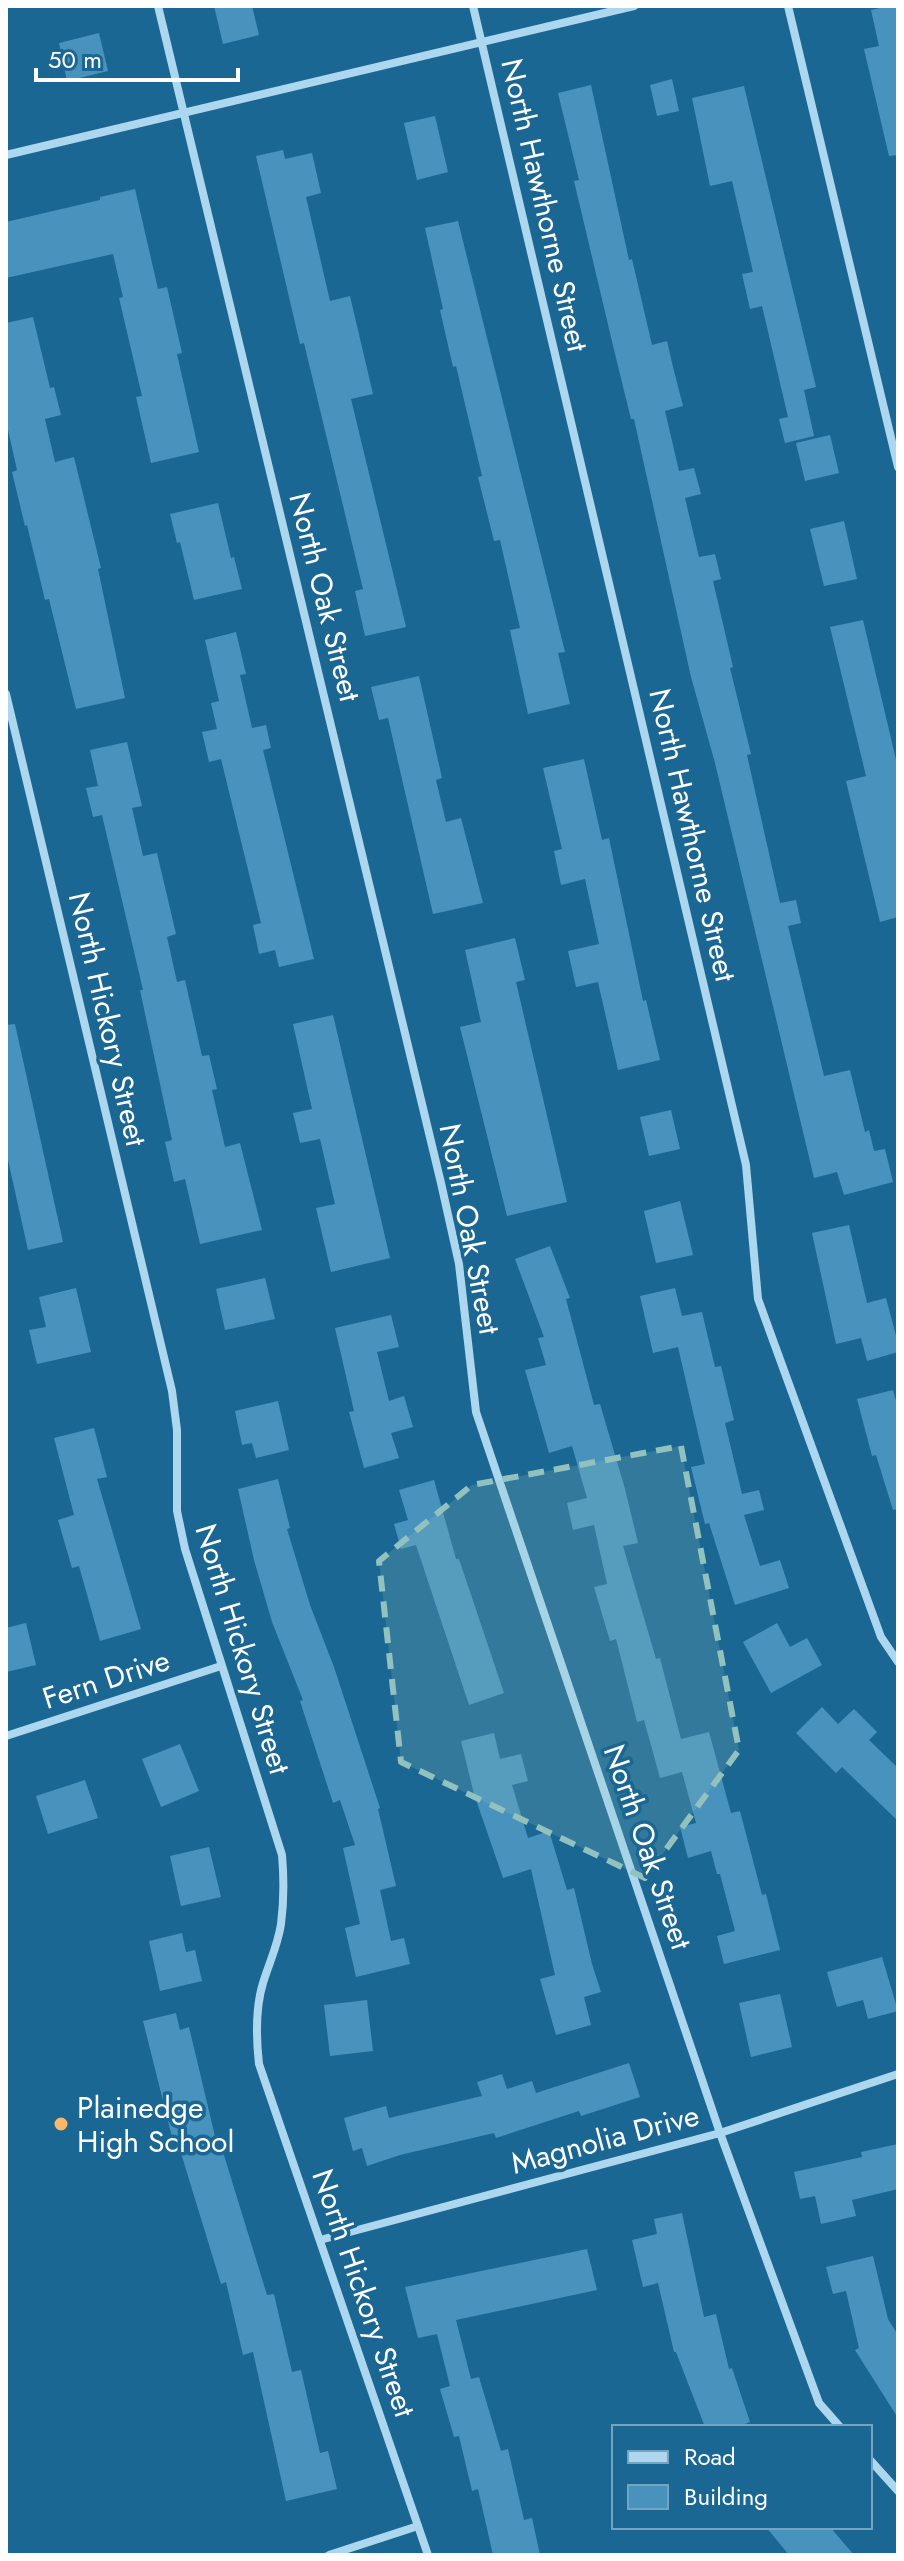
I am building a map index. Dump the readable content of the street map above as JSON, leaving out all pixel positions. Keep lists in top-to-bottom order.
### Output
{
  "streets": {
    "street": [
      "North Hawthorne Street",
      "North Oak Street",
      "North Hickory Street",
      "Fern Drive",
      "Magnolia Drive"
    ]
  },
  "crossings": [
    ["North Oak Street", "Magnolia Drive"],
    ["North Hickory Street", "Fern Drive"],
    ["North Hickory Street", "Magnolia Drive"]
  ],
  "places": ["Plainedge High School"],
  "legend": ["Road", "Building"],
  "scale_bar": "50 m"
}
